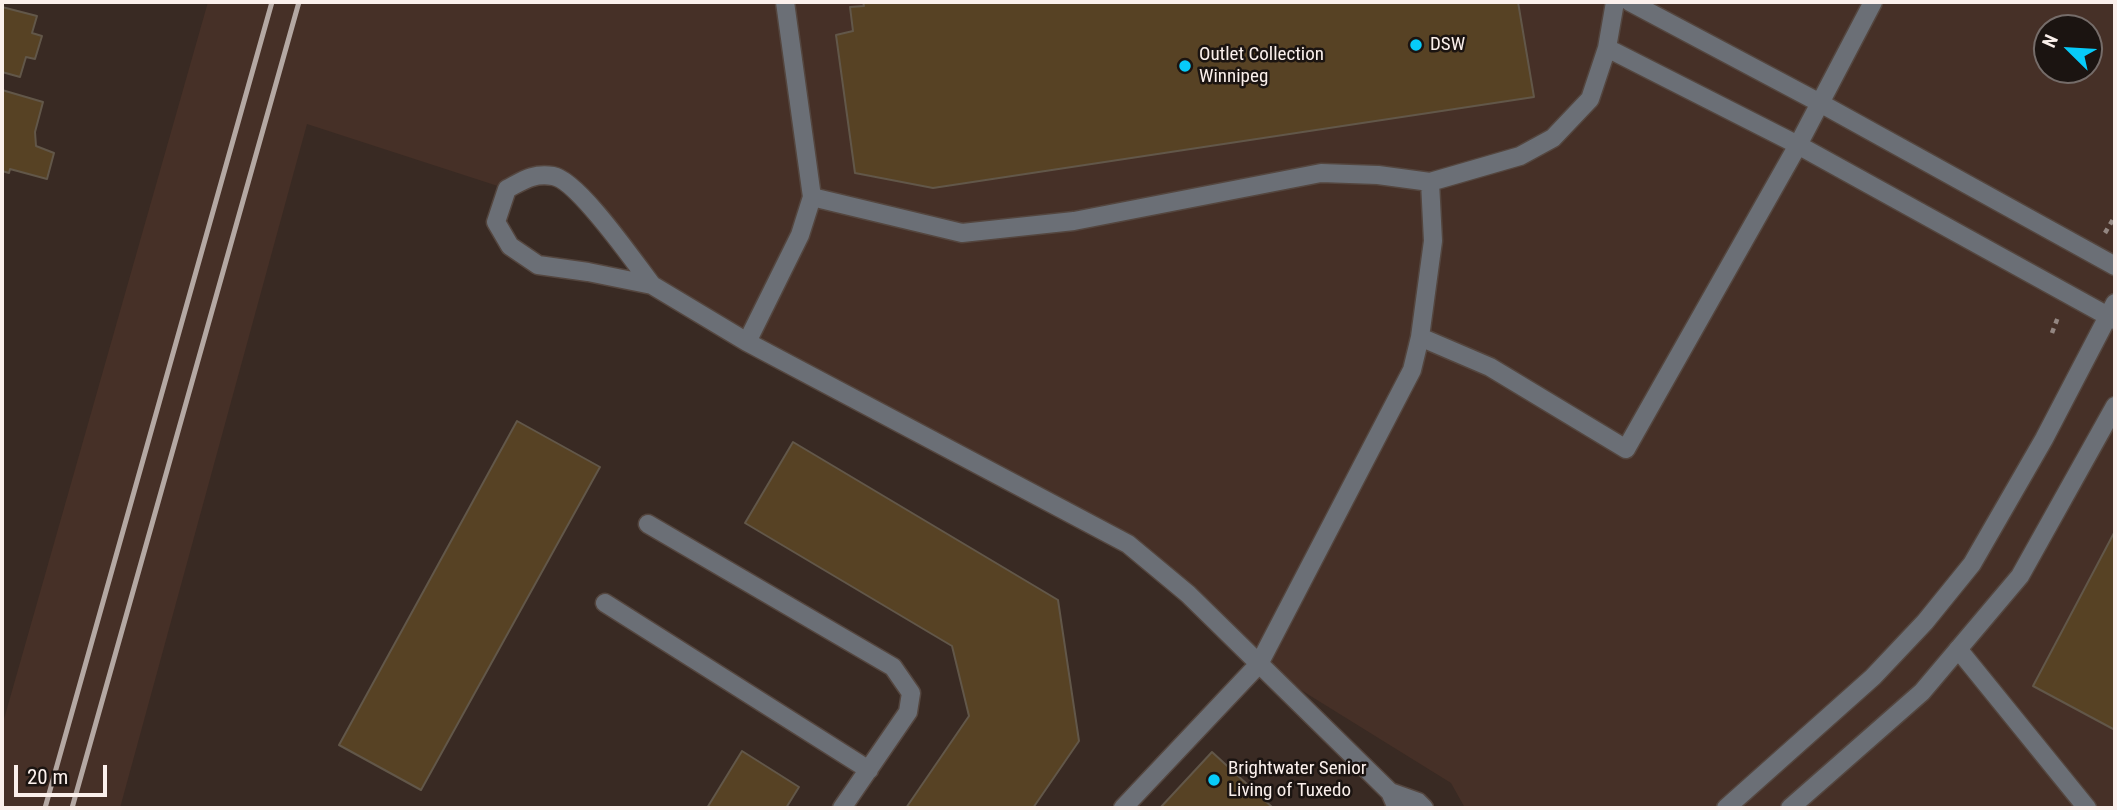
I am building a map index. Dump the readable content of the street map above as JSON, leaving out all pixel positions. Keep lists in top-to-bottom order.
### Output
{
  "places": ["DSW", "Outlet Collection Winnipeg", "Brightwater Senior Living of Tuxedo"],
  "scale_bar": "20 m",
  "north": "top left"
}
